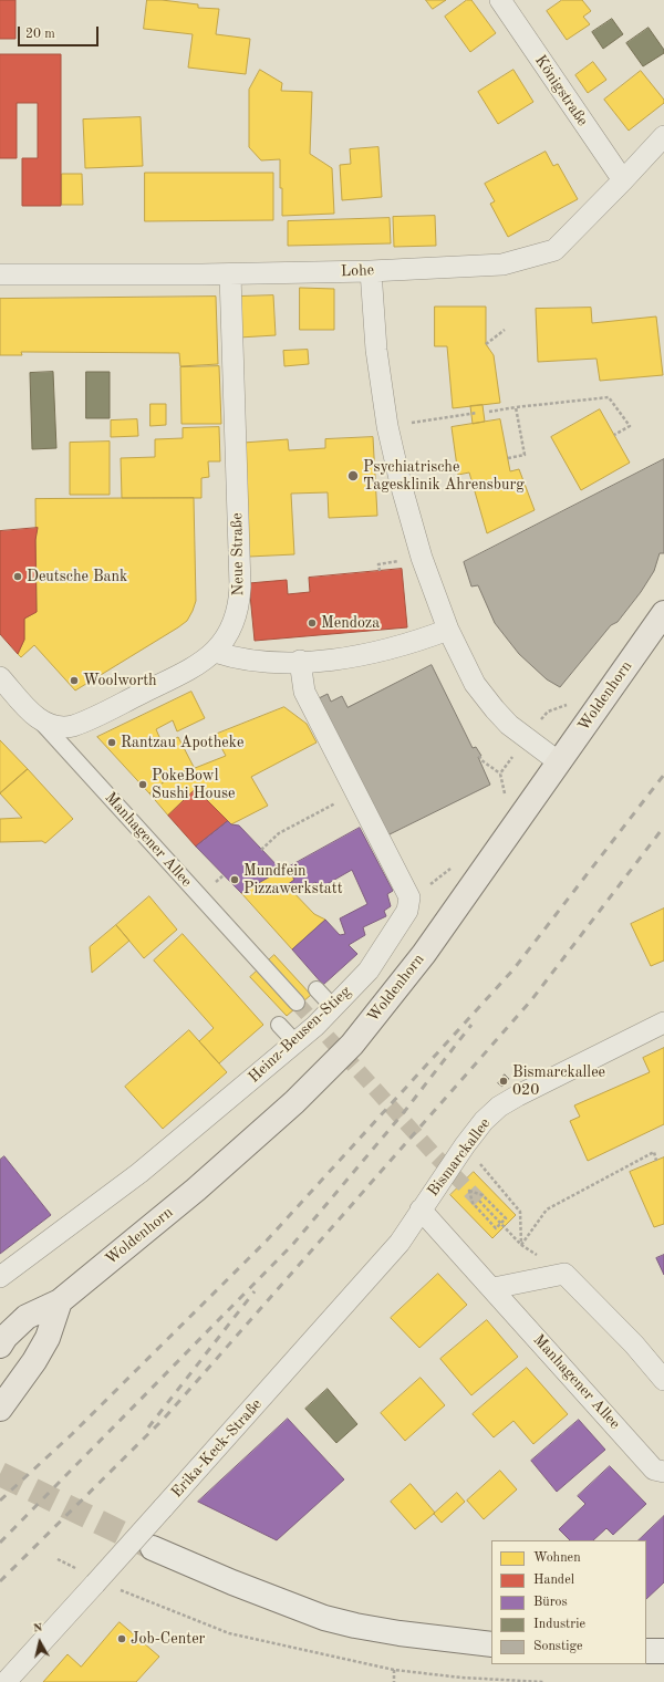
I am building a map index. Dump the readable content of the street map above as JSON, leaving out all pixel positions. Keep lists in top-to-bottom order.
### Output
{
  "streets": {
    "main road": ["Woldenhorn"],
    "street": [
      "Königstraße",
      "Lohe",
      "Neue Straße",
      "Manhagener Allee",
      "Heinz-Beusen-Stieg",
      "Bismarckallee",
      "Erika-Keck-Straße"
    ]
  },
  "crossings": [
    ["Königstraße", "Lohe"],
    ["Lohe", "Neue Straße"],
    ["Neue Straße", "Manhagener Allee"],
    ["Manhagener Allee", "Bismarckallee"],
    ["Manhagener Allee", "Erika-Keck-Straße"],
    ["Bismarckallee", "Erika-Keck-Straße"]
  ],
  "places": [
    "Psychiatrische Tagesklinik Ahrensburg",
    "Deutsche Bank",
    "Mendoza",
    "Woolworth",
    "Rantzau Apotheke",
    "PokeBowl Sushi House",
    "Mundfein Pizzawerkstatt",
    "Bismarckallee 020",
    "Job-Center"
  ],
  "legend": [
    "Wohnen",
    "Handel",
    "Büros",
    "Industrie",
    "Sonstige"
  ],
  "scale_bar": "20 m",
  "north": "top"
}
